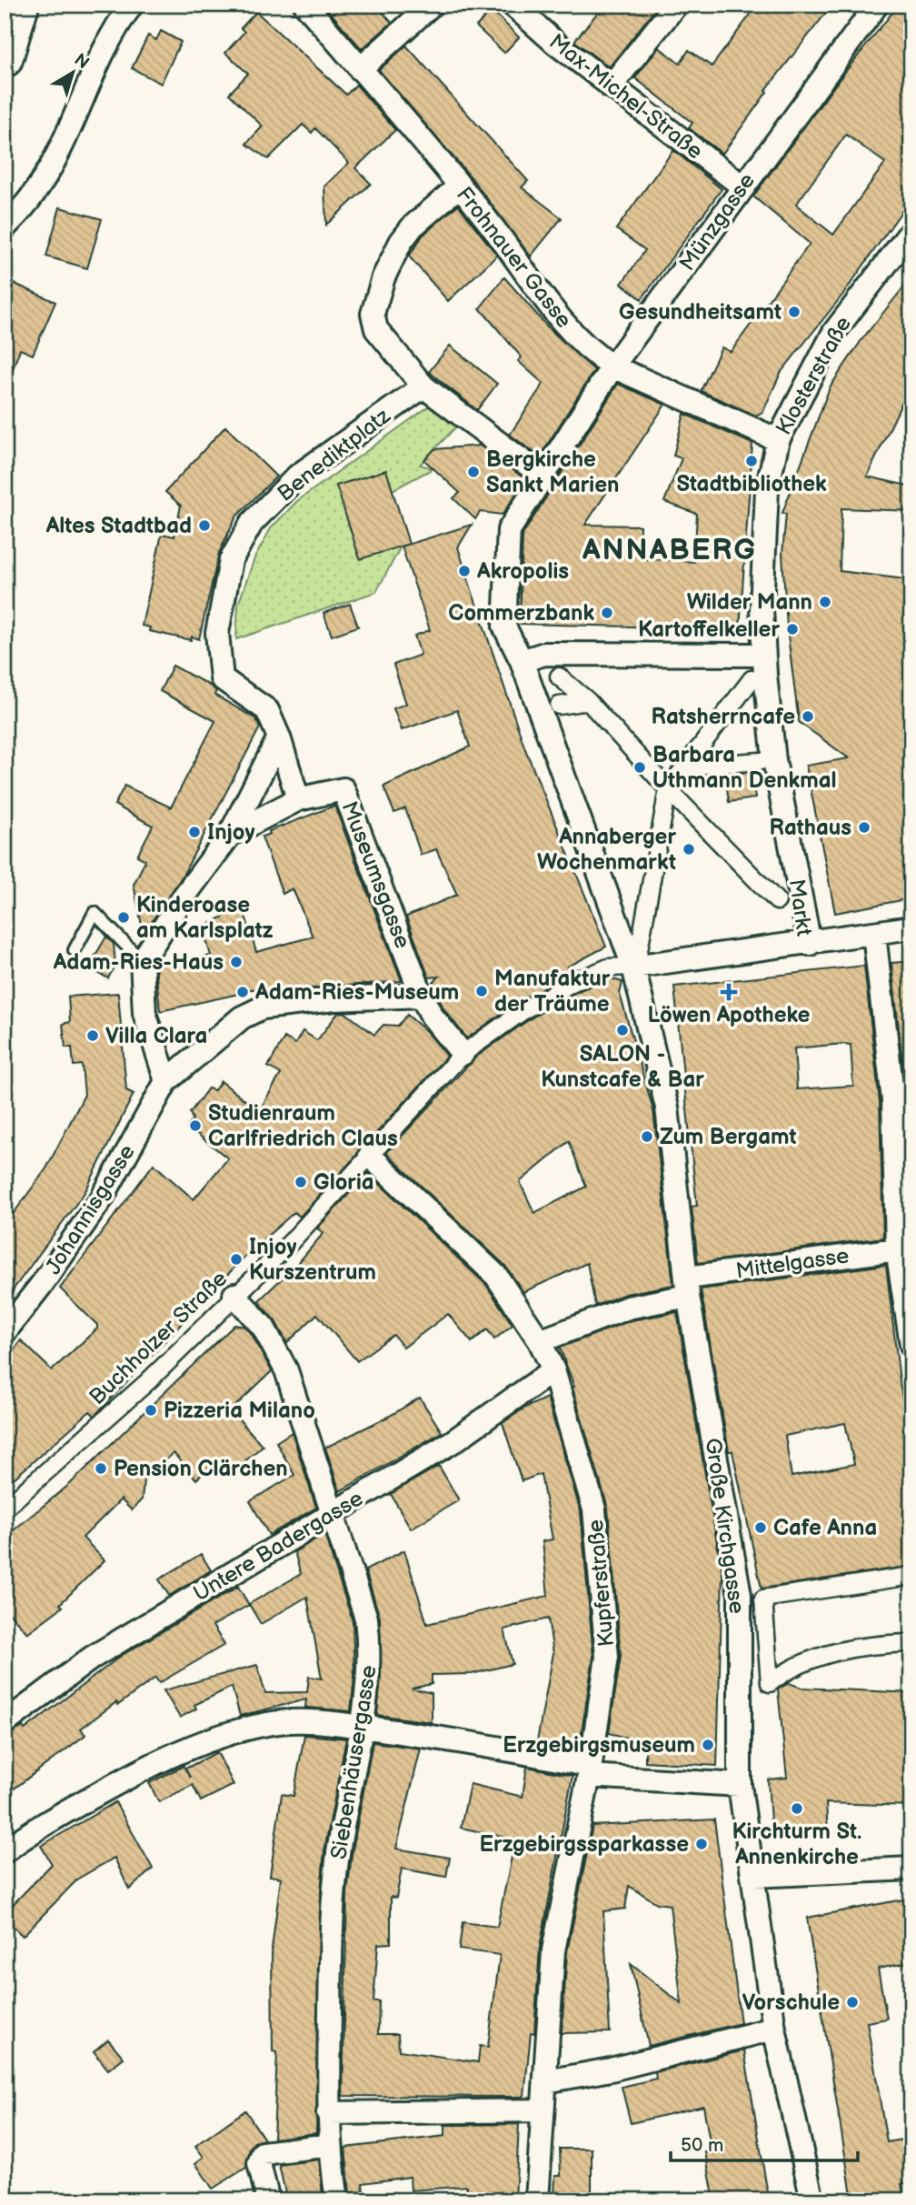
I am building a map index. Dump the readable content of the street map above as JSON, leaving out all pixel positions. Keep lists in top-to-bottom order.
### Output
{
  "streets": {
    "street": [
      "Max-Michel-Straße",
      "Münzgasse",
      "Frohnauer Gasse",
      "Klosterstraße",
      "Benediktplatz",
      "Museumsgasse",
      "Markt",
      "Johannisgasse",
      "Mittelgasse",
      "Buchholzer Straße",
      "Große Kirchgasse",
      "Untere Badergasse",
      "Kupferstraße",
      "Siebenhäusergasse"
    ]
  },
  "crossings": [
    ["Max-Michel-Straße", "Münzgasse"],
    ["Münzgasse", "Frohnauer Gasse"],
    ["Frohnauer Gasse", "Klosterstraße"],
    ["Klosterstraße", "Markt"],
    ["Benediktplatz", "Museumsgasse"],
    ["Museumsgasse", "Johannisgasse"],
    ["Markt", "Buchholzer Straße"],
    ["Markt", "Große Kirchgasse"],
    ["Mittelgasse", "Große Kirchgasse"],
    ["Buchholzer Straße", "Große Kirchgasse"],
    ["Buchholzer Straße", "Kupferstraße"],
    ["Buchholzer Straße", "Siebenhäusergasse"],
    ["Untere Badergasse", "Kupferstraße"],
    ["Untere Badergasse", "Siebenhäusergasse"]
  ],
  "districts": ["ANNABERG"],
  "places": {
    "other": [
      "Gesundheitsamt",
      "Stadtbibliothek",
      "Bergkirche Sankt Marien",
      "Altes Stadtbad",
      "Akropolis",
      "Wilder Mann",
      "Commerzbank",
      "Kartoffelkeller",
      "Ratsherrncafe",
      "Barbara Uthmann Denkmal",
      "Rathaus",
      "Injoy",
      "Annaberger Wochenmarkt",
      "Kinderoase am Karlsplatz",
      "Adam-Ries-Haus",
      "Manufaktur der Träume",
      "Adam-Ries-Museum",
      "SALON - Kunstcafe & Bar",
      "Villa Clara",
      "Studienraum Carlfriedrich Claus",
      "Zum Bergamt",
      "Gloria",
      "Injoy Kurszentrum",
      "Pizzeria Milano",
      "Pension Clärchen",
      "Cafe Anna",
      "Erzgebirgsmuseum",
      "Kirchturm St. Annenkirche",
      "Erzgebirgssparkasse",
      "Vorschule"
    ],
    "health": ["Löwen Apotheke"]
  },
  "scale_bar": "50 m",
  "north": "top right"
}
